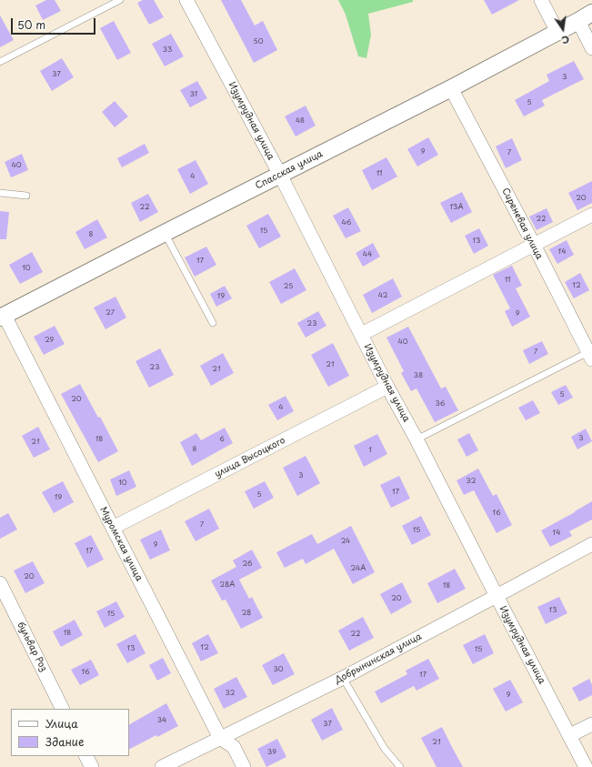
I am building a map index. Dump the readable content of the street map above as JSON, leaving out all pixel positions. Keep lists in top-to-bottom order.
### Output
{
  "streets": {
    "street": [
      "Изумрудная улица",
      "Спасская улица",
      "Сиреневая улица",
      "улица Высоцкого",
      "Муромская улица",
      "бульвар Роз",
      "Добрынинская улица"
    ]
  },
  "crossings": [
    ["Изумрудная улица", "Спасская улица"],
    ["Изумрудная улица", "улица Высоцкого"],
    ["Изумрудная улица", "Добрынинская улица"],
    ["Спасская улица", "Сиреневая улица"],
    ["Спасская улица", "Муромская улица"],
    ["улица Высоцкого", "Муромская улица"],
    ["Муромская улица", "Добрынинская улица"]
  ],
  "house_numbers": [
    "50",
    "33",
    "37",
    "3",
    "31",
    "5",
    "48",
    "9",
    "7",
    "40",
    "11",
    "4",
    "20",
    "22",
    "13А",
    "22",
    "46",
    "15",
    "8",
    "13",
    "14",
    "44",
    "17",
    "10",
    "11",
    "12",
    "25",
    "42",
    "19",
    "27",
    "9",
    "23",
    "29",
    "40",
    "7",
    "21",
    "23",
    "21",
    "38",
    "5",
    "20",
    "36",
    "4",
    "3",
    "18",
    "6",
    "21",
    "8",
    "1",
    "3",
    "32",
    "10",
    "17",
    "5",
    "19",
    "16",
    "7",
    "15",
    "14",
    "24",
    "9",
    "17",
    "26",
    "24А",
    "20",
    "28А",
    "18",
    "20",
    "13",
    "28",
    "15",
    "18",
    "22",
    "12",
    "13",
    "15",
    "30",
    "16",
    "17",
    "32",
    "9",
    "34",
    "37",
    "21",
    "39"
  ],
  "legend": ["Улица", "Здание"],
  "scale_bar": "50 m",
  "north": "bottom"
}
